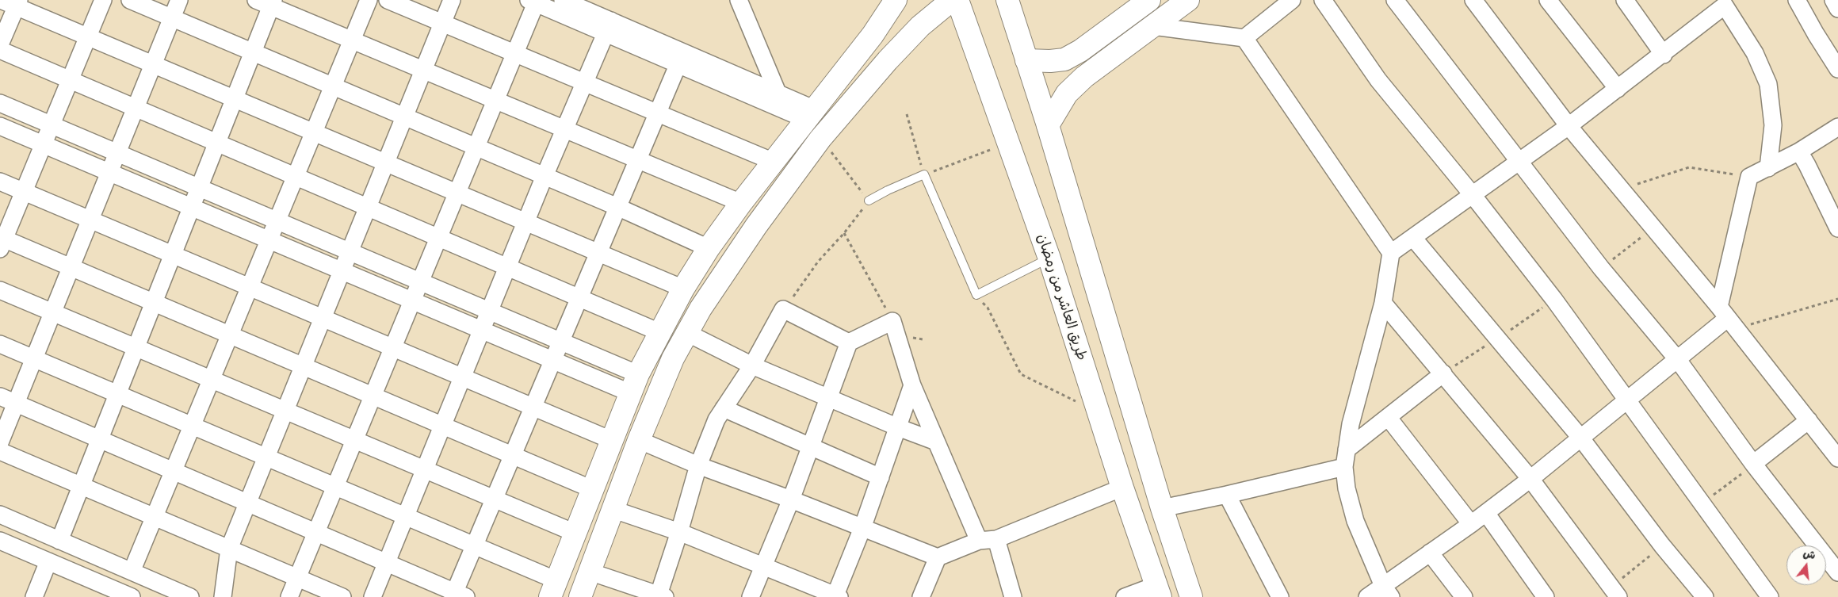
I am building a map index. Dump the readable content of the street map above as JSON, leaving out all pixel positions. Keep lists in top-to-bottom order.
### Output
{
  "streets": {
    "main road": ["طريق العاشر من رمضان"]
  },
  "north": "top"
}
